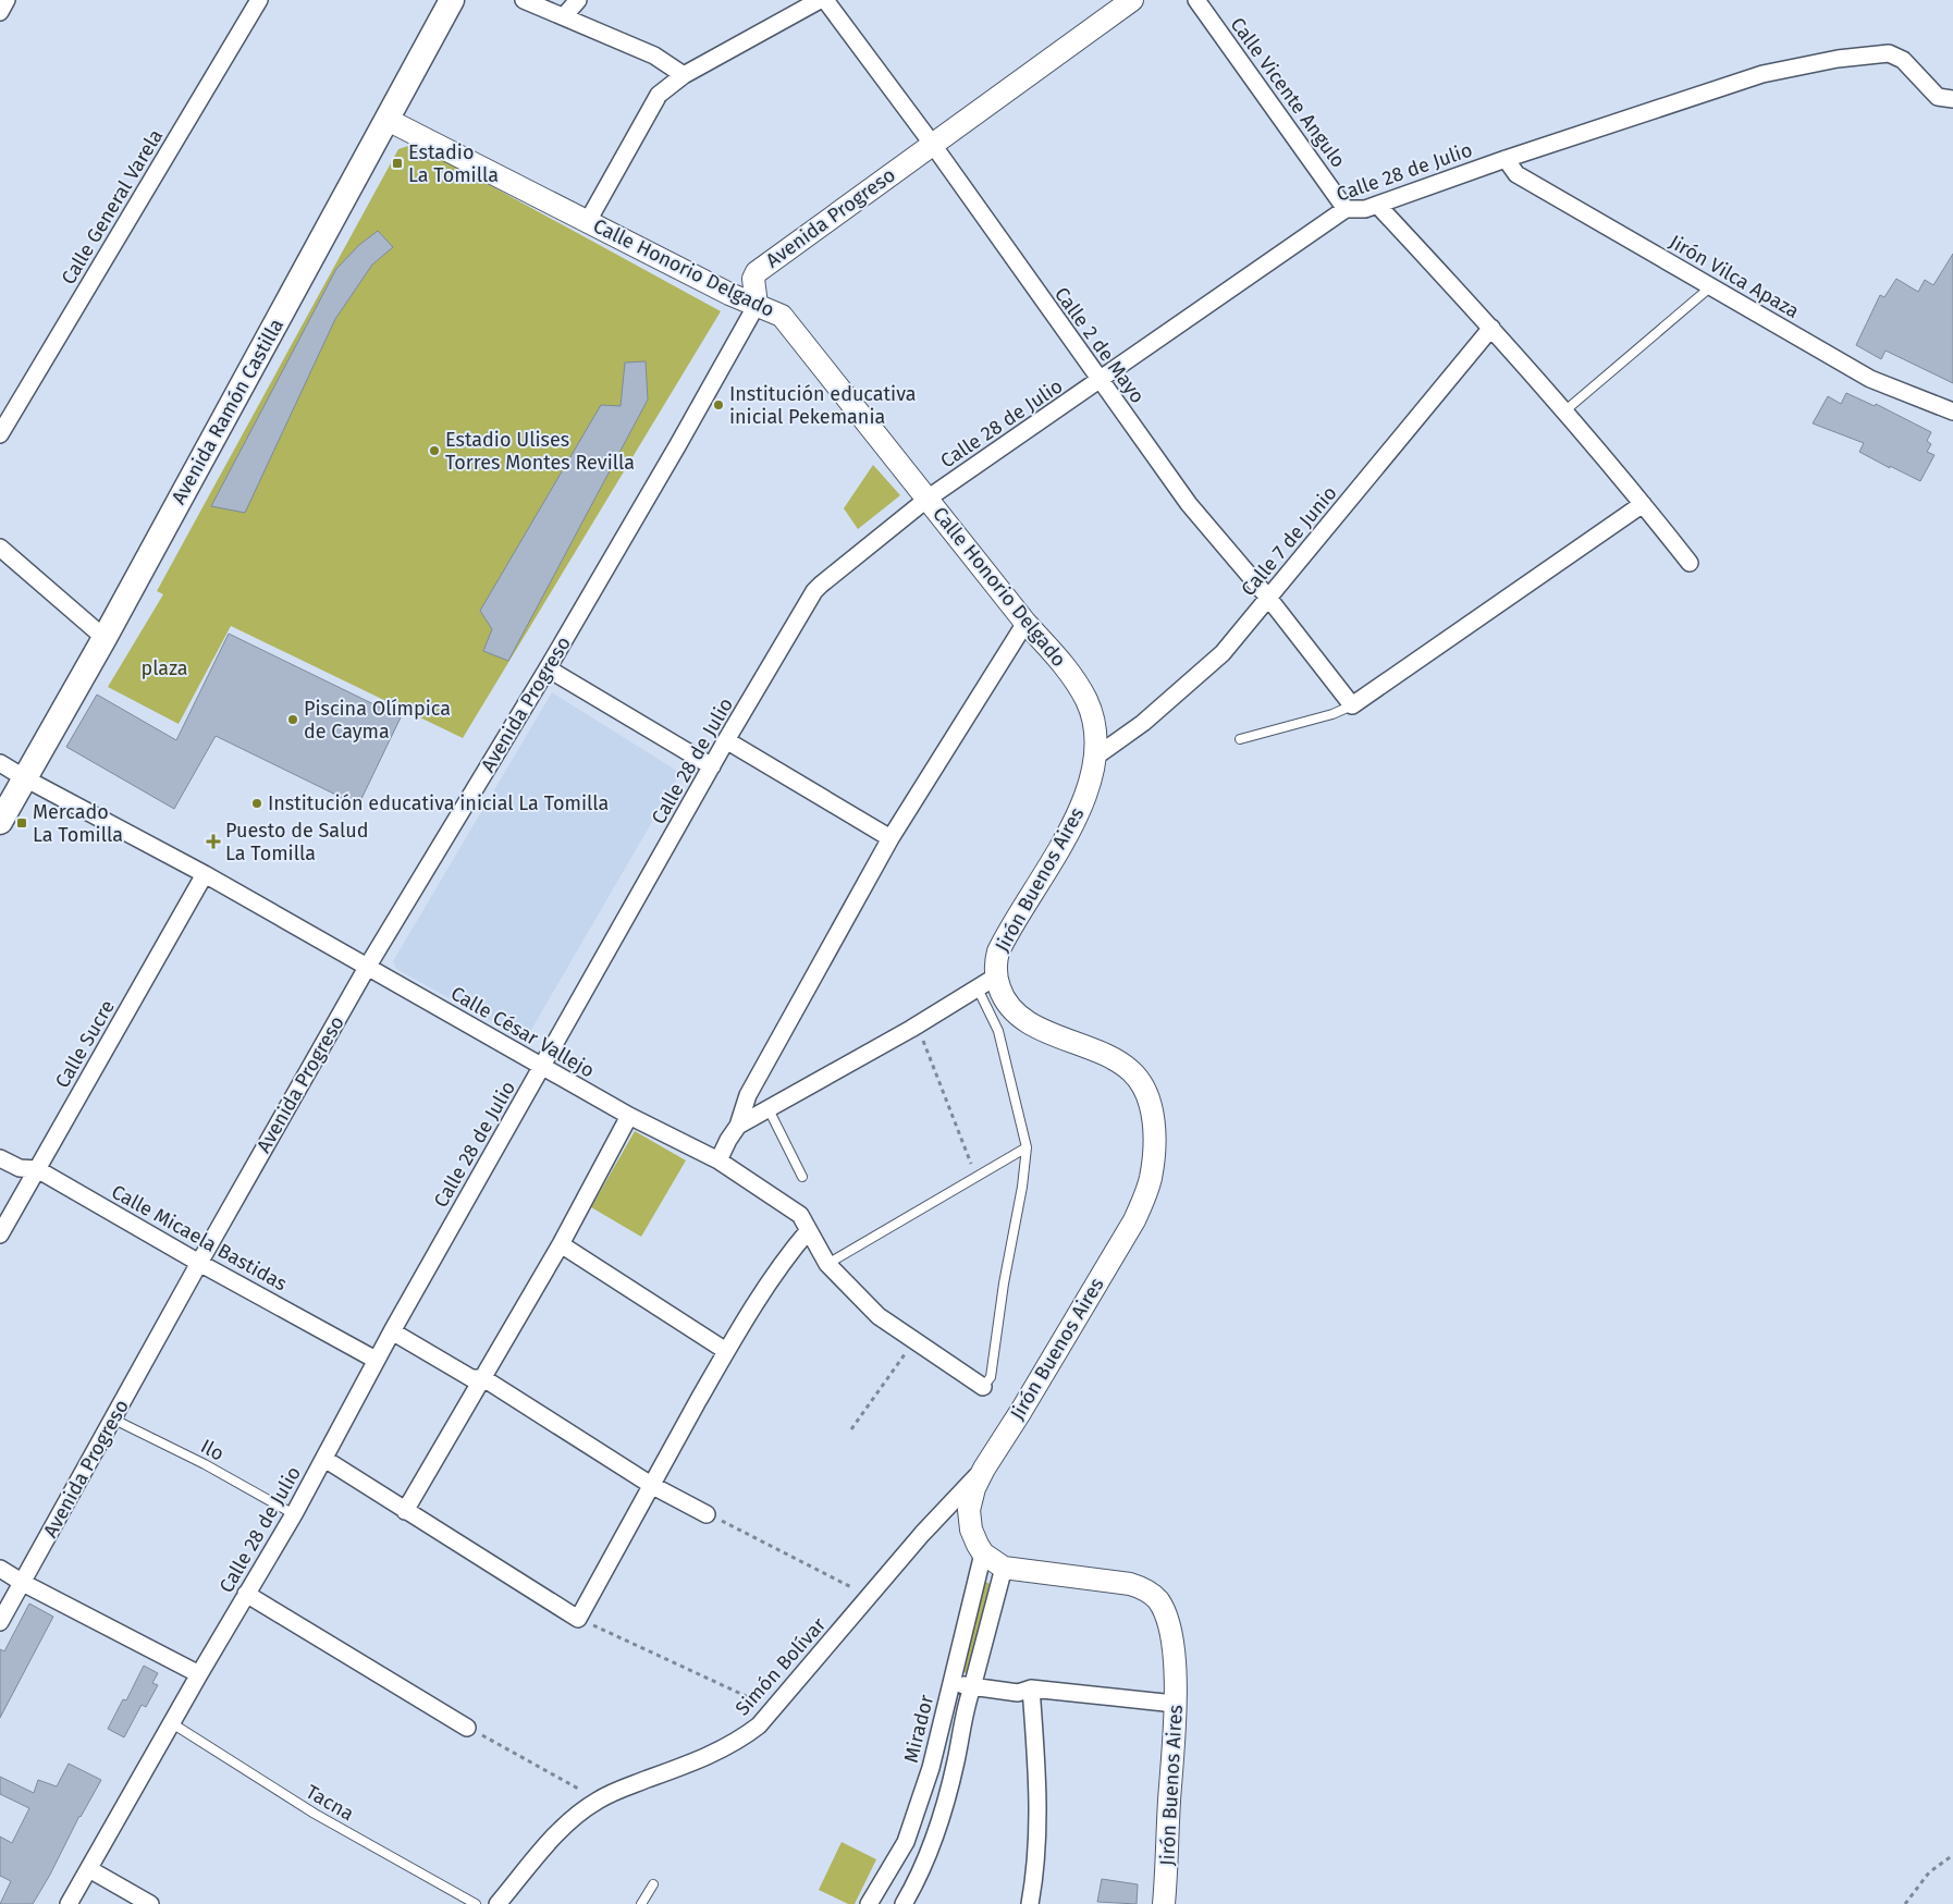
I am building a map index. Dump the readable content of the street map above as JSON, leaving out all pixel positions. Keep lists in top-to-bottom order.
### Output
{
  "streets": {
    "main road": ["Avenida Ramón Castilla"],
    "street": [
      "Calle Vicente Angulo",
      "Calle 28 de Julio",
      "Calle General Varela",
      "Avenida Progreso",
      "Calle Honorio Delgado",
      "Jirón Vilca Apaza",
      "Calle 2 de Mayo",
      "Calle 7 de Junio",
      "Jirón Buenos Aires",
      "Calle César Vallejo",
      "Calle Sucre",
      "Calle Micaela Bastidas",
      "Simón Bolívar",
      "Mirador"
    ],
    "lane": ["Ilo", "Tacna"]
  },
  "crossings": [
    ["Calle Vicente Angulo", "Calle 28 de Julio"],
    ["Calle 28 de Julio", "Calle Honorio Delgado"],
    ["Calle 28 de Julio", "Jirón Vilca Apaza"],
    ["Calle 28 de Julio", "Calle 2 de Mayo"],
    ["Calle 28 de Julio", "Calle César Vallejo"],
    ["Calle 28 de Julio", "Calle Micaela Bastidas"],
    ["Calle 28 de Julio", "Ilo"],
    ["Calle 28 de Julio", "Tacna"],
    ["Avenida Progreso", "Calle Honorio Delgado"],
    ["Avenida Progreso", "Calle 2 de Mayo"],
    ["Avenida Progreso", "Calle César Vallejo"],
    ["Avenida Progreso", "Calle Micaela Bastidas"],
    ["Avenida Progreso", "Ilo"],
    ["Calle Honorio Delgado", "Avenida Ramón Castilla"],
    ["Calle Honorio Delgado", "Calle 7 de Junio"],
    ["Calle Honorio Delgado", "Jirón Buenos Aires"],
    ["Calle 2 de Mayo", "Calle 7 de Junio"],
    ["Avenida Ramón Castilla", "Calle César Vallejo"],
    ["Calle 7 de Junio", "Jirón Buenos Aires"],
    ["Jirón Buenos Aires", "Simón Bolívar"],
    ["Jirón Buenos Aires", "Mirador"],
    ["Calle César Vallejo", "Calle Sucre"],
    ["Calle Sucre", "Calle Micaela Bastidas"]
  ],
  "parks": ["plaza"],
  "places": {
    "transit": ["Estadio La Tomilla", "Mercado La Tomilla"],
    "other": [
      "Institución educativa inicial Pekemania",
      "Estadio Ulises Torres Montes Revilla",
      "Piscina Olímpica de Cayma",
      "Institución educativa inicial La Tomilla"
    ],
    "health": ["Puesto de Salud La Tomilla"]
  }
}
